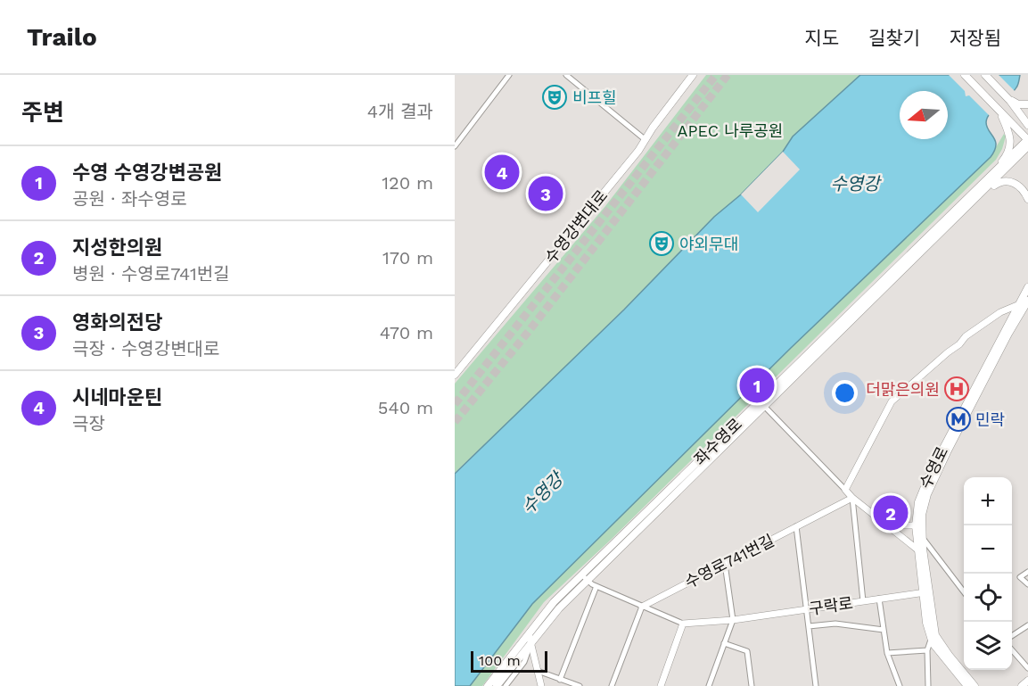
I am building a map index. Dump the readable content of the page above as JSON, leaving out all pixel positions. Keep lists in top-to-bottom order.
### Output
{
  "streets": {
    "main road": ["수영강변대로", "좌수영로", "수영로"],
    "street": ["수영로741번길", "구락로"]
  },
  "crossings": [
    ["수영로", "구락로"]
  ],
  "water": ["수영강"],
  "parks": ["APEC 나루공원"],
  "places": {
    "theatre": ["비프힐", "야외무대"],
    "hospital": ["더맑은의원"],
    "metro station": ["민락"]
  },
  "scale_bar": "100 m",
  "north": "left",
  "page": {
    "header": "Trailo",
    "nav": ["지도", "길찾기", "저장됨"],
    "heading": ["주변", "4개 결과"],
    "list": [
      {
        "mark": "1",
        "name": "수영 수영강변공원",
        "note": "공원 · 좌수영로",
        "value": "120 m"
      },
      {
        "mark": "2",
        "name": "지성한의원",
        "note": "병원 · 수영로741번길",
        "value": "170 m"
      },
      {
        "mark": "3",
        "name": "영화의전당",
        "note": "극장 · 수영강변대로",
        "value": "470 m"
      },
      {
        "mark": "4",
        "name": "시네마운틴",
        "note": "극장",
        "value": "540 m"
      }
    ],
    "pins": [
      "4",
      "3",
      "1",
      "2"
    ],
    "map_buttons": ["+", "−"],
    "scale": "100 m"
  }
}
